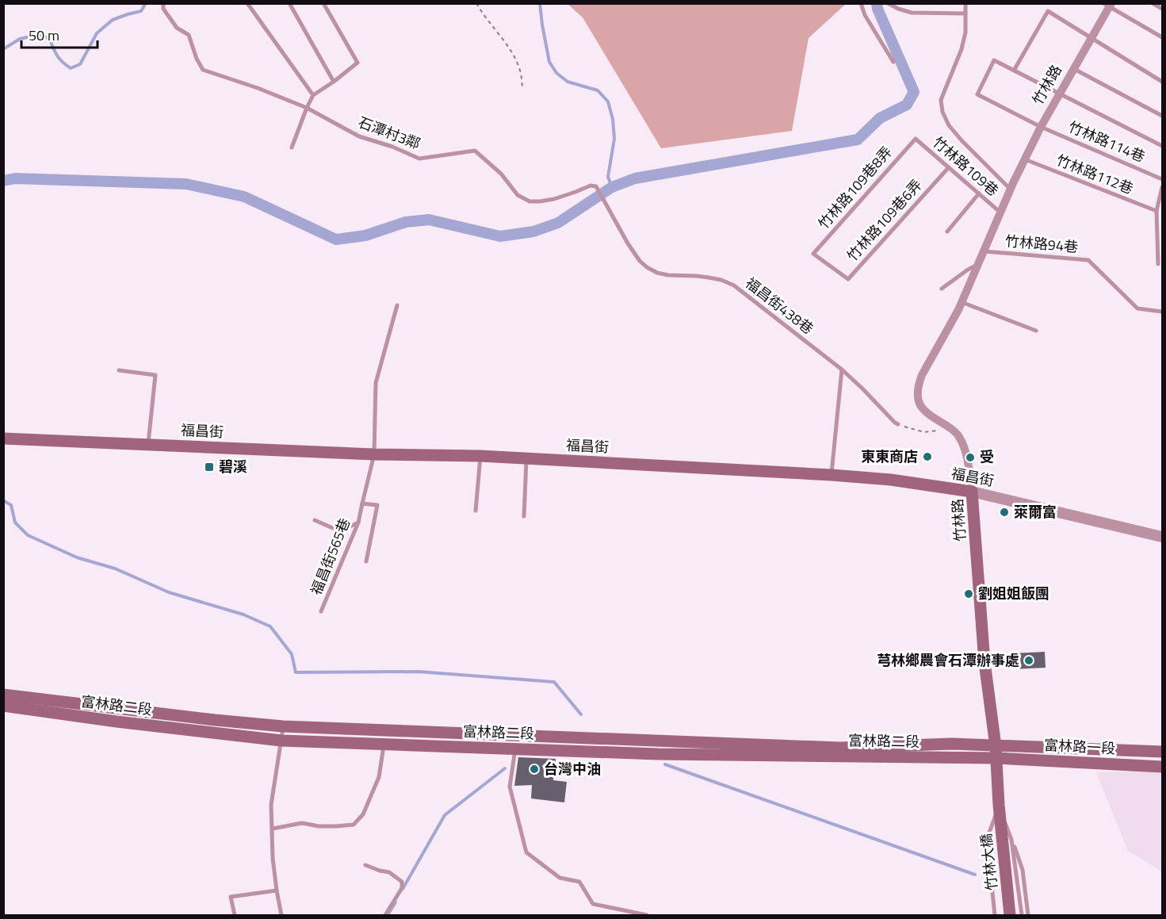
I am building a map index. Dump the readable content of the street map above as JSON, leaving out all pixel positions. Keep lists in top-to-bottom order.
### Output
{
  "streets": {
    "main road": [
      "竹林路",
      "福昌街",
      "富林路二段",
      "富林路一段",
      "竹林大橋"
    ],
    "lane": [
      "石潭村3鄰",
      "竹林路114巷",
      "竹林路109巷",
      "竹林路112巷",
      "竹林路109巷8弄",
      "竹林路109巷6弄",
      "竹林路94巷",
      "福昌街438巷",
      "福昌街565巷"
    ]
  },
  "crossings": [
    ["竹林路", "竹林路114巷"],
    ["竹林路", "竹林路109巷"],
    ["竹林路", "竹林路112巷"],
    ["竹林路", "竹林路94巷"],
    ["竹林路", "福昌街"],
    ["竹林路", "富林路二段"],
    ["竹林路", "富林路一段"],
    ["竹林路", "竹林大橋"],
    ["石潭村3鄰", "福昌街438巷"],
    ["竹林路109巷", "竹林路109巷8弄"],
    ["竹林路109巷", "竹林路109巷6弄"],
    ["竹林路109巷8弄", "竹林路109巷6弄"],
    ["福昌街", "福昌街565巷"],
    ["富林路二段", "富林路一段"]
  ],
  "places": {
    "other": [
      "東東商店",
      "受",
      "萊爾富",
      "劉姐姐飯團",
      "芎林鄉農會石潭辦事處",
      "台灣中油"
    ],
    "transit": ["碧溪"]
  },
  "scale_bar": "50 m"
}
